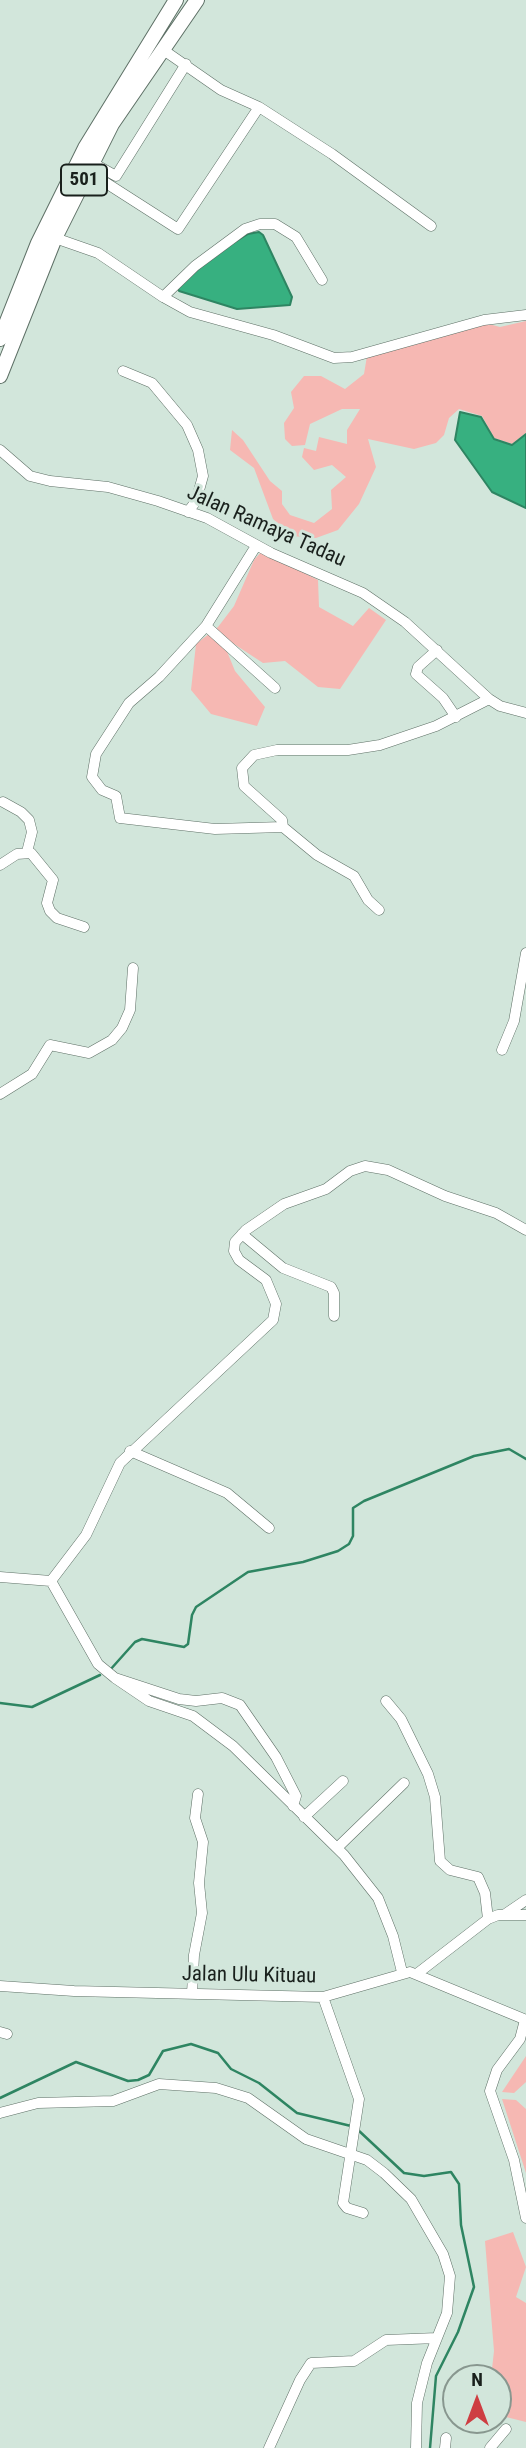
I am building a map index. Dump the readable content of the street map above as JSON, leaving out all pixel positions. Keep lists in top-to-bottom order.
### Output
{
  "streets": {
    "main road": ["501"],
    "street": ["Jalan Ramaya Tadau", "Jalan Ulu Kituau"]
  },
  "north": "top"
}
